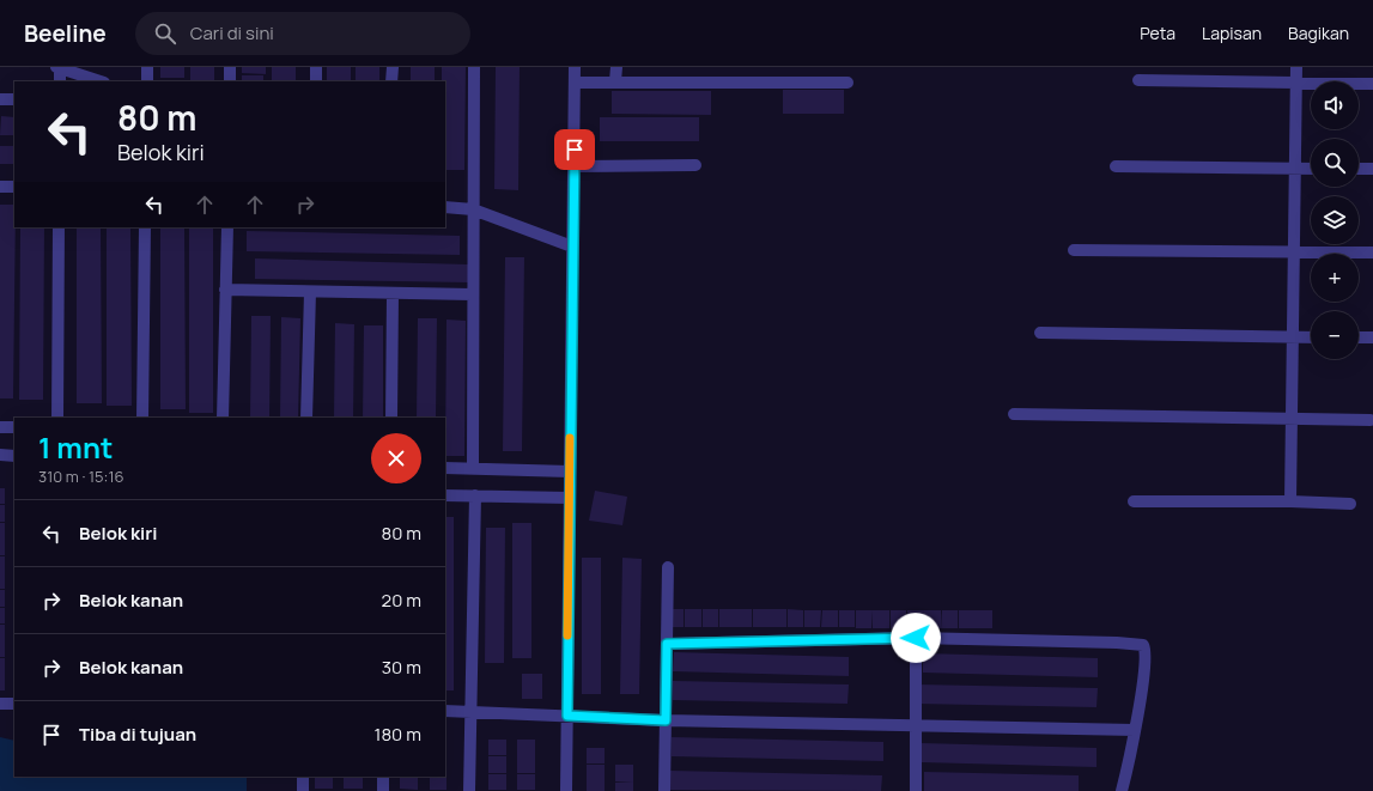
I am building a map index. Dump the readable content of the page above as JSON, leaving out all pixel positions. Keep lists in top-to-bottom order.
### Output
{
  "page": {
    "header": "Beeline",
    "search": "Cari di sini",
    "nav": ["Peta", "Lapisan", "Bagikan"],
    "map_buttons": ["+", "−"],
    "turn": ["80 m", "Belok kiri"],
    "heading": ["1 mnt", "310 m · 15:16"],
    "list": [
      {
        "name": "Belok kiri",
        "value": "80 m"
      },
      {
        "name": "Belok kanan",
        "value": "20 m"
      },
      {
        "name": "Belok kanan",
        "value": "30 m"
      },
      {
        "name": "Tiba di tujuan",
        "value": "180 m"
      }
    ]
  }
}
